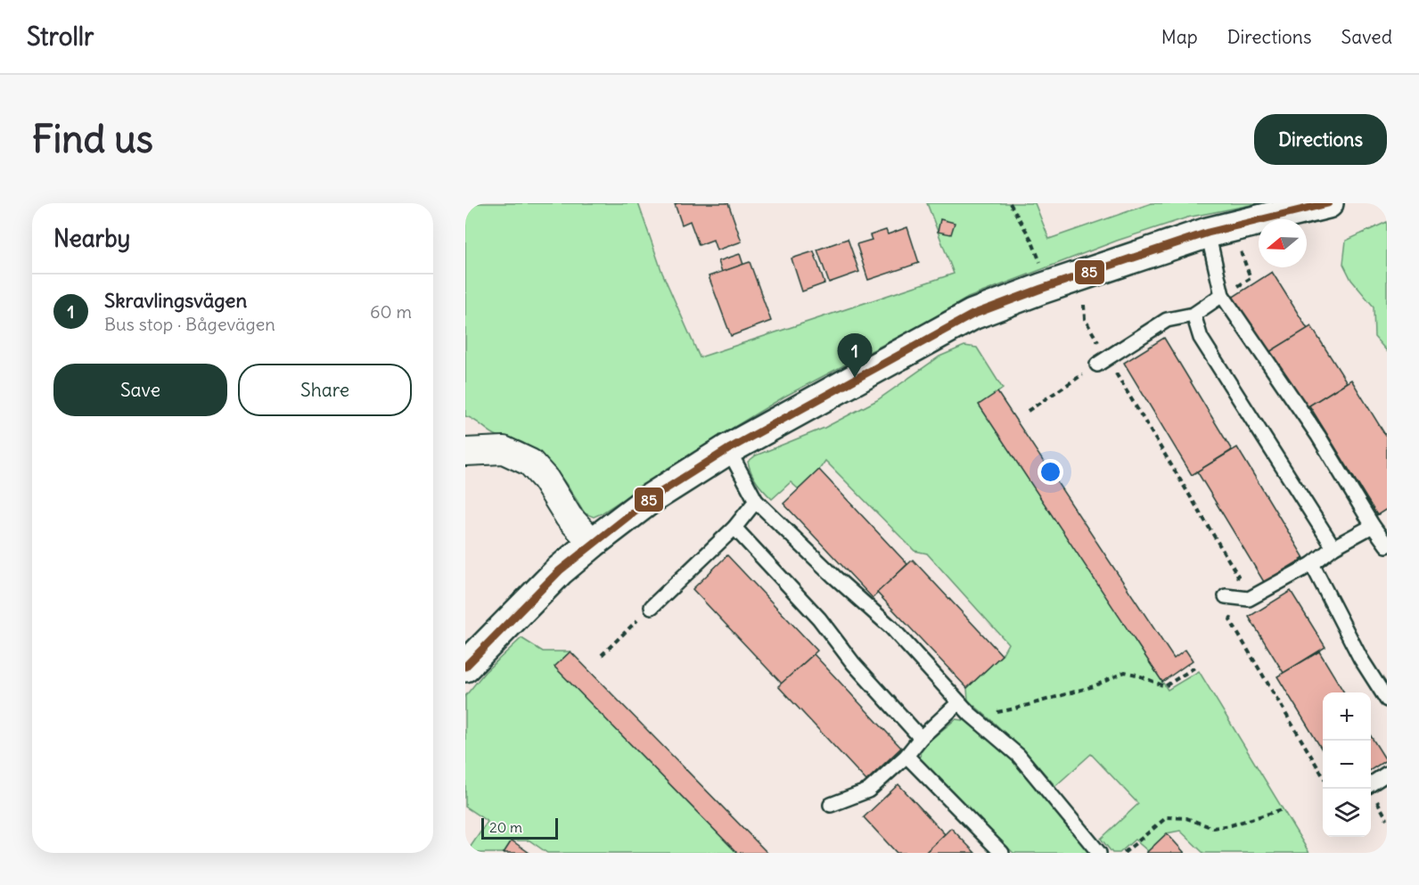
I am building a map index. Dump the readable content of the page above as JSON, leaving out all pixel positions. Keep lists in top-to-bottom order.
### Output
{
  "lines": ["transit line 85"],
  "scale_bar": "20 m",
  "north": "left",
  "page": {
    "header": "Strollr",
    "nav": ["Map", "Directions", "Saved"],
    "buttons": [
      "Directions",
      ["Save", "Share"]
    ],
    "title": "Find us",
    "heading": "Nearby",
    "list": [
      {
        "mark": "1",
        "name": "Skravlingsvägen",
        "note": "Bus stop · Bågevägen",
        "value": "60 m"
      }
    ],
    "pins": "1",
    "map_buttons": ["+", "−"],
    "scale": "20 m"
  }
}
